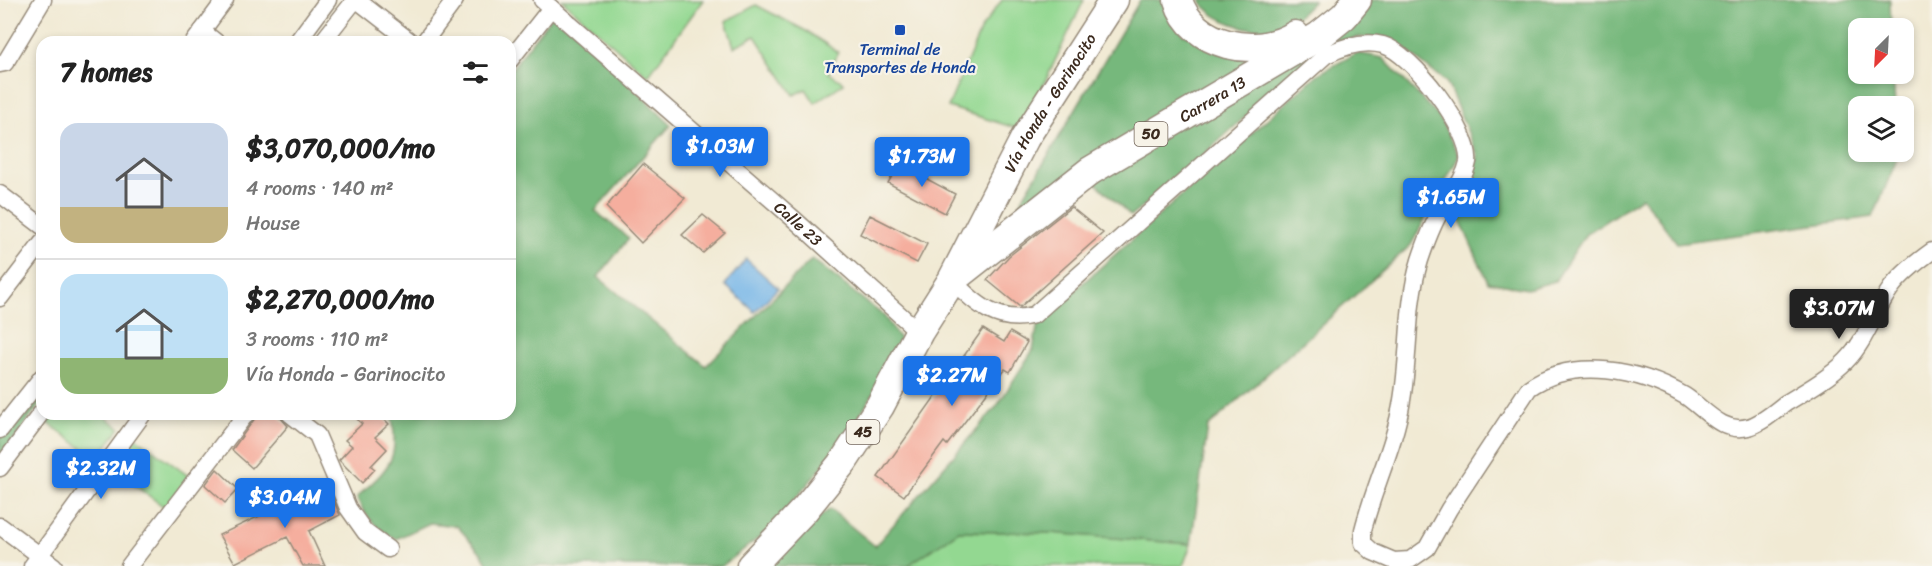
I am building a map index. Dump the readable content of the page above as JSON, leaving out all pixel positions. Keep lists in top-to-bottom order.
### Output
{
  "streets": {
    "highway": [
      "Carrera 13",
      "Vía Honda - Garinocito",
      "50",
      "45"
    ],
    "street": ["Calle 23"]
  },
  "crossings": [
    ["Carrera 13", "Vía Honda - Garinocito"],
    ["Vía Honda - Garinocito", "Calle 23"]
  ],
  "places": {
    "transit": ["Terminal de Transportes de Honda"]
  },
  "north": "bottom left",
  "page": {
    "heading": "7 homes",
    "list": [
      {
        "name": "$3,070,000/mo",
        "note": "4 rooms · 140 m² · House"
      },
      {
        "name": "$2,270,000/mo",
        "note": "3 rooms · 110 m² · Vía Honda - Garinocito"
      }
    ],
    "price": [
      "$1.03M",
      "$1.73M",
      "$1.65M",
      "$3.07M",
      "$2.27M",
      "$2.32M",
      "$3.04M"
    ]
  }
}
